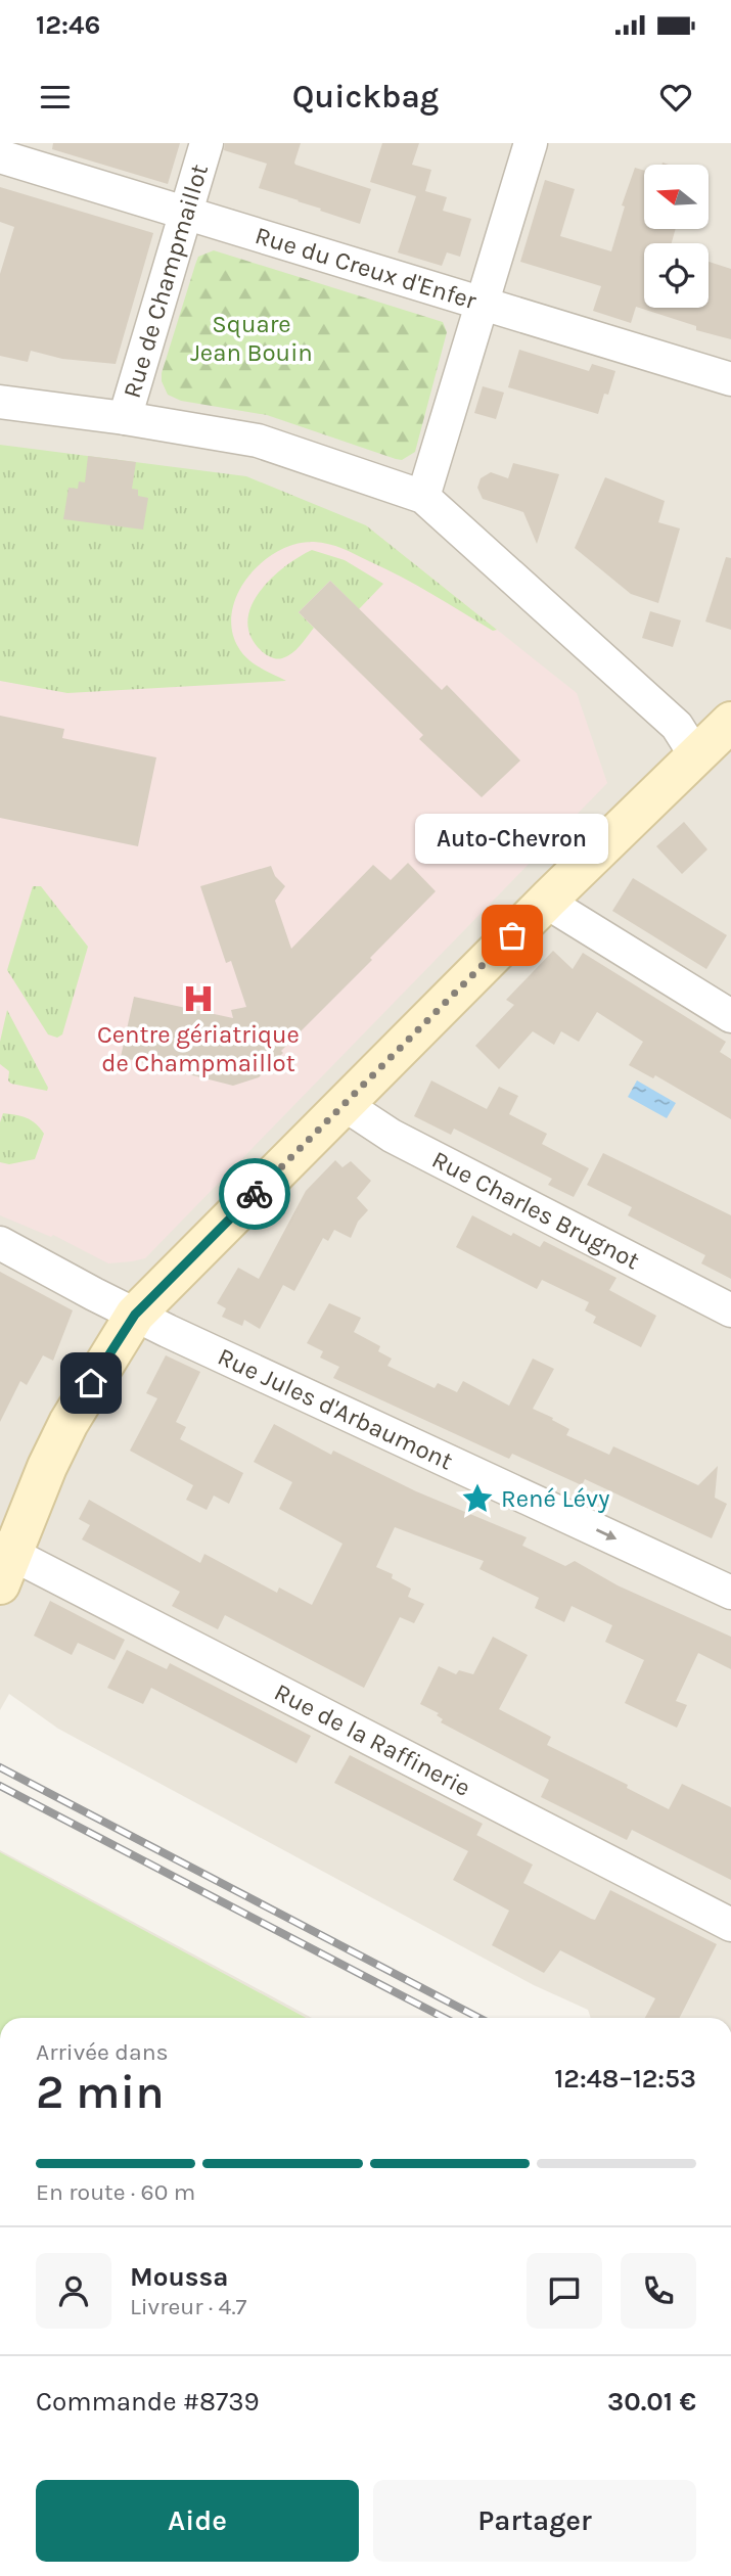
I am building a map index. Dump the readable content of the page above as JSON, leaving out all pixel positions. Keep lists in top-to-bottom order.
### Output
{
  "streets": {
    "street": [
      "Rue du Creux d'Enfer",
      "Rue de Champmaillot",
      "Rue Charles Brugnot",
      "Rue Jules d'Arbaumont",
      "Rue de la Raffinerie"
    ]
  },
  "crossings": [
    ["Rue du Creux d'Enfer", "Rue de Champmaillot"]
  ],
  "one_way": ["Rue Jules d'Arbaumont"],
  "parks": ["Square Jean Bouin"],
  "places": {
    "other": ["Auto-Chevron"],
    "hospital": ["Centre gériatrique de Champmaillot"],
    "place": ["René Lévy"]
  },
  "north": "left",
  "page": {
    "status": "12:46",
    "header": "Quickbag",
    "bubble": "Auto-Chevron",
    "heading": ["2 min", "Arrivée dans", "12:48–12:53"],
    "panel": [
      "Moussa",
      "Livreur · 4.7",
      "Commande #8739",
      "30.01 €"
    ],
    "bar": "En route · 60 m",
    "buttons": ["Aide", "Partager"]
  }
}
